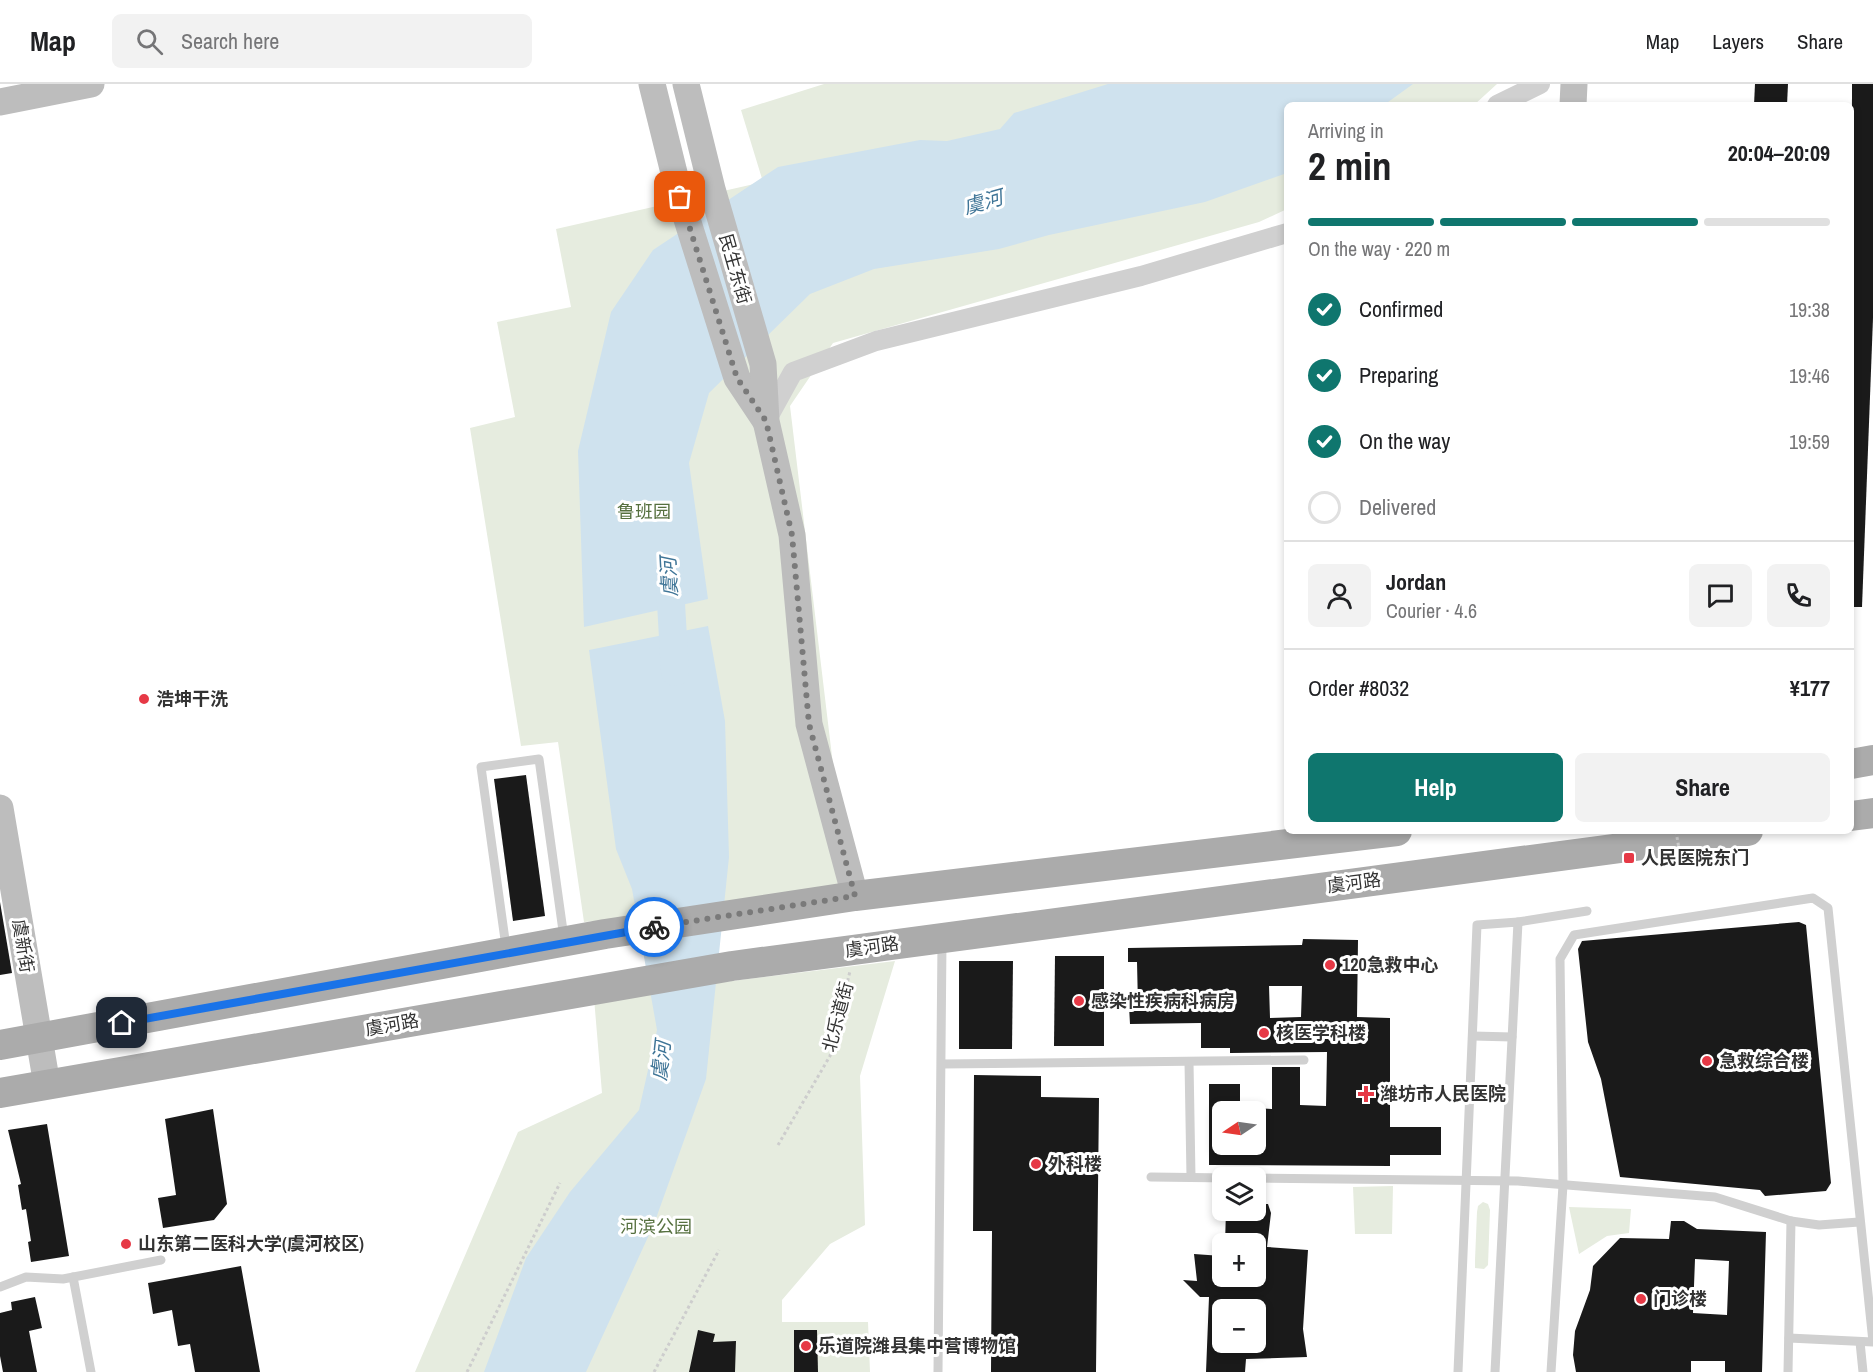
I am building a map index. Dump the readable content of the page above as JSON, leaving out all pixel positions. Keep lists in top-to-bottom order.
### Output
{
  "streets": {
    "main road": ["虞河路"],
    "street": ["民生东街", "虞新街"],
    "path": ["北乐道街"]
  },
  "crossings": [
    ["虞河路", "虞新街"],
    ["虞河路", "北乐道街"]
  ],
  "water": ["虞河"],
  "parks": ["鲁班园", "河滨公园"],
  "places": {
    "other": [
      "浩坤干洗",
      "120急救中心",
      "感染性疾病科病房",
      "核医学科楼",
      "急救综合楼",
      "外科楼",
      "山东第二医科大学(虞河校区)",
      "门诊楼",
      "乐道院潍县集中营博物馆"
    ],
    "transit": ["人民医院东门"],
    "health": ["潍坊市人民医院"]
  },
  "north": "left",
  "page": {
    "header": "Map",
    "search": "Search here",
    "nav": ["Map", "Layers", "Share"],
    "heading": ["2 min", "Arriving in", "20:04–20:09"],
    "panel": [
      "Jordan",
      "Courier · 4.6",
      "Order #8032",
      "¥177"
    ],
    "bar": "On the way · 220 m",
    "list": [
      ["Confirmed", "19:38"],
      ["Preparing", "19:46"],
      ["On the way", "19:59"],
      "Delivered"
    ],
    "buttons": ["Help", "Share"],
    "map_buttons": ["+", "−"]
  }
}
